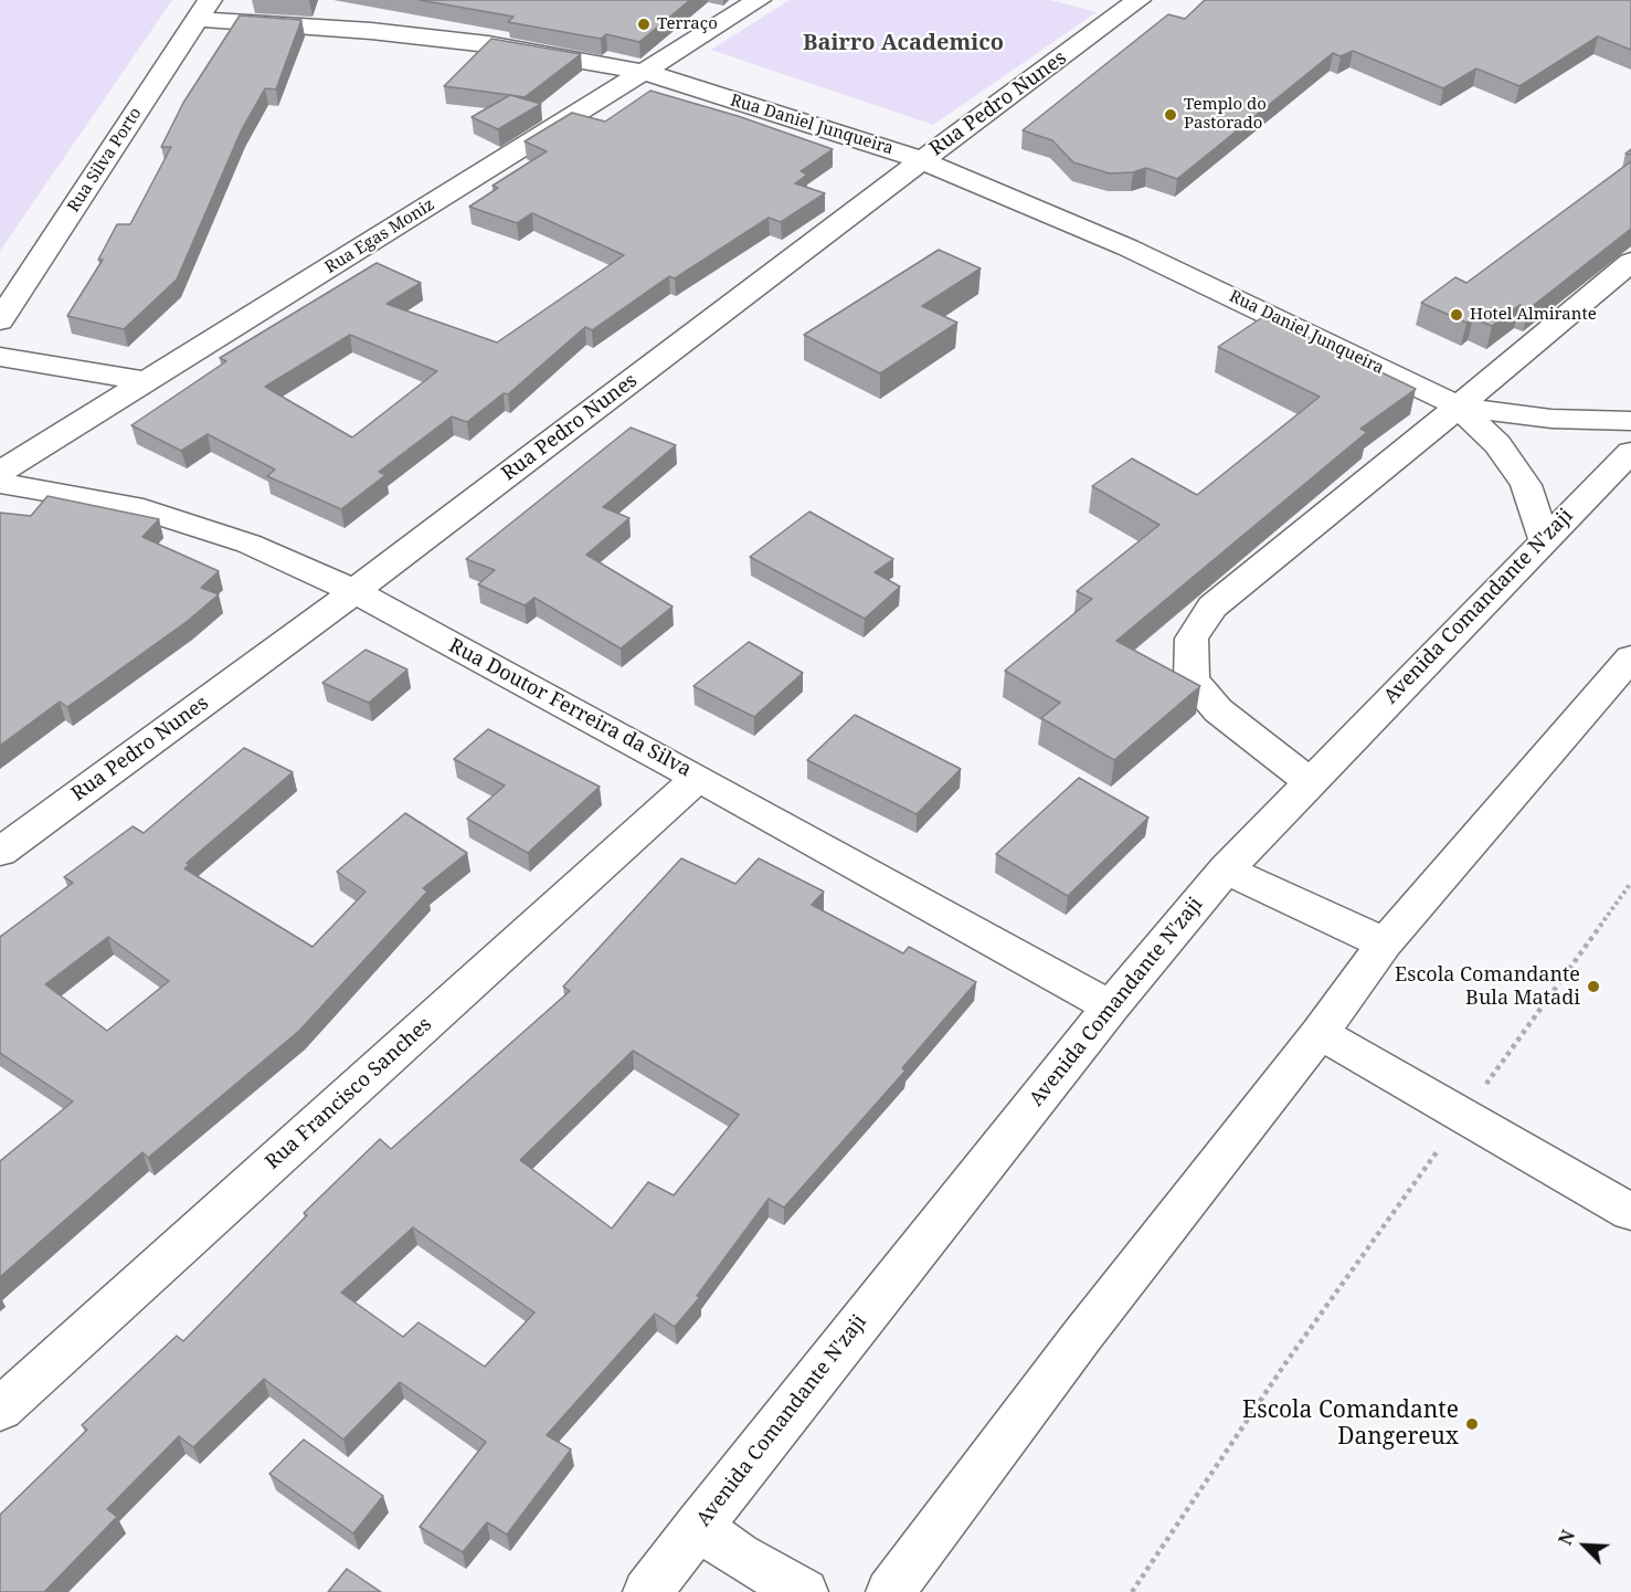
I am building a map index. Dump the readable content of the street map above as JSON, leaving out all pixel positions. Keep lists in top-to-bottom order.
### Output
{
  "streets": {
    "street": [
      "Rua Pedro Nunes",
      "Rua Daniel Junqueira",
      "Rua Silva Porto",
      "Rua Egas Moniz",
      "Avenida Comandante N'zaji",
      "Rua Doutor Ferreira da Silva",
      "Rua Francisco Sanches"
    ]
  },
  "crossings": [
    ["Rua Pedro Nunes", "Rua Daniel Junqueira"],
    ["Rua Pedro Nunes", "Rua Doutor Ferreira da Silva"],
    ["Rua Daniel Junqueira", "Rua Silva Porto"],
    ["Rua Daniel Junqueira", "Rua Egas Moniz"],
    ["Rua Daniel Junqueira", "Avenida Comandante N'zaji"],
    ["Avenida Comandante N'zaji", "Rua Doutor Ferreira da Silva"],
    ["Rua Doutor Ferreira da Silva", "Rua Francisco Sanches"]
  ],
  "districts": ["Bairro Academico"],
  "places": [
    "Terraço",
    "Templo do Pastorado",
    "Hotel Almirante",
    "Escola Comandante Bula Matadi",
    "Escola Comandante Dangereux"
  ],
  "north": "top left"
}
